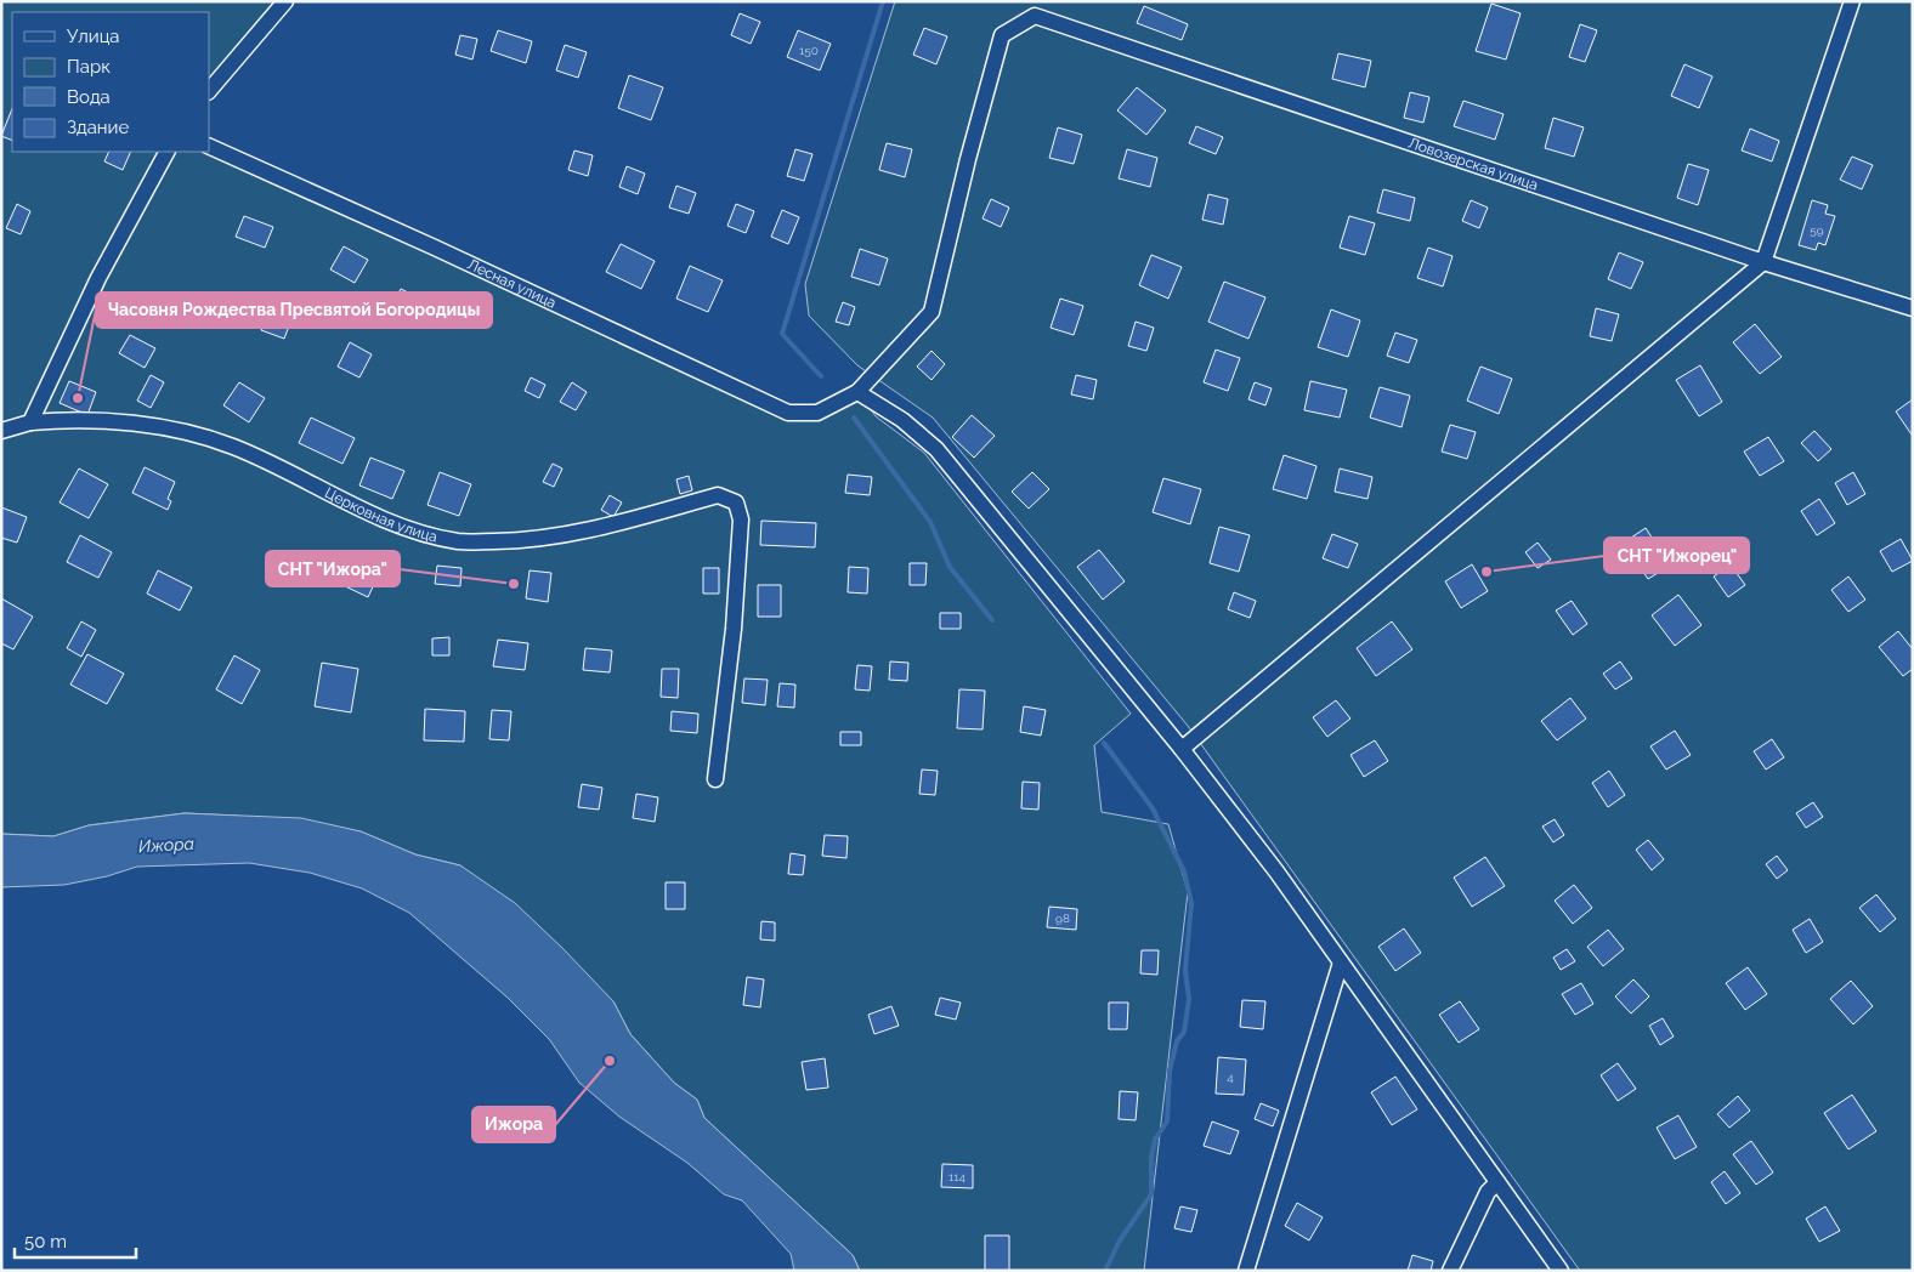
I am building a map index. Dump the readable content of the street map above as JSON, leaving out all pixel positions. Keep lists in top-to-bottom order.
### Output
{
  "streets": {
    "street": ["Ловозерская улица", "Лесная улица", "Церковная улица"]
  },
  "crossings": [
    ["Ловозерская улица", "Лесная улица"]
  ],
  "water": ["Ижора"],
  "places": [
    "Часовня Рождества Пресвятой Богородицы",
    "СНТ \"Ижорец\"",
    "СНТ \"Ижора\"",
    "Ижора"
  ],
  "house_numbers": [
    "150",
    "59",
    "98",
    "4",
    "114"
  ],
  "legend": [
    "Улица",
    "Парк",
    "Вода",
    "Здание"
  ],
  "scale_bar": "50 m"
}
